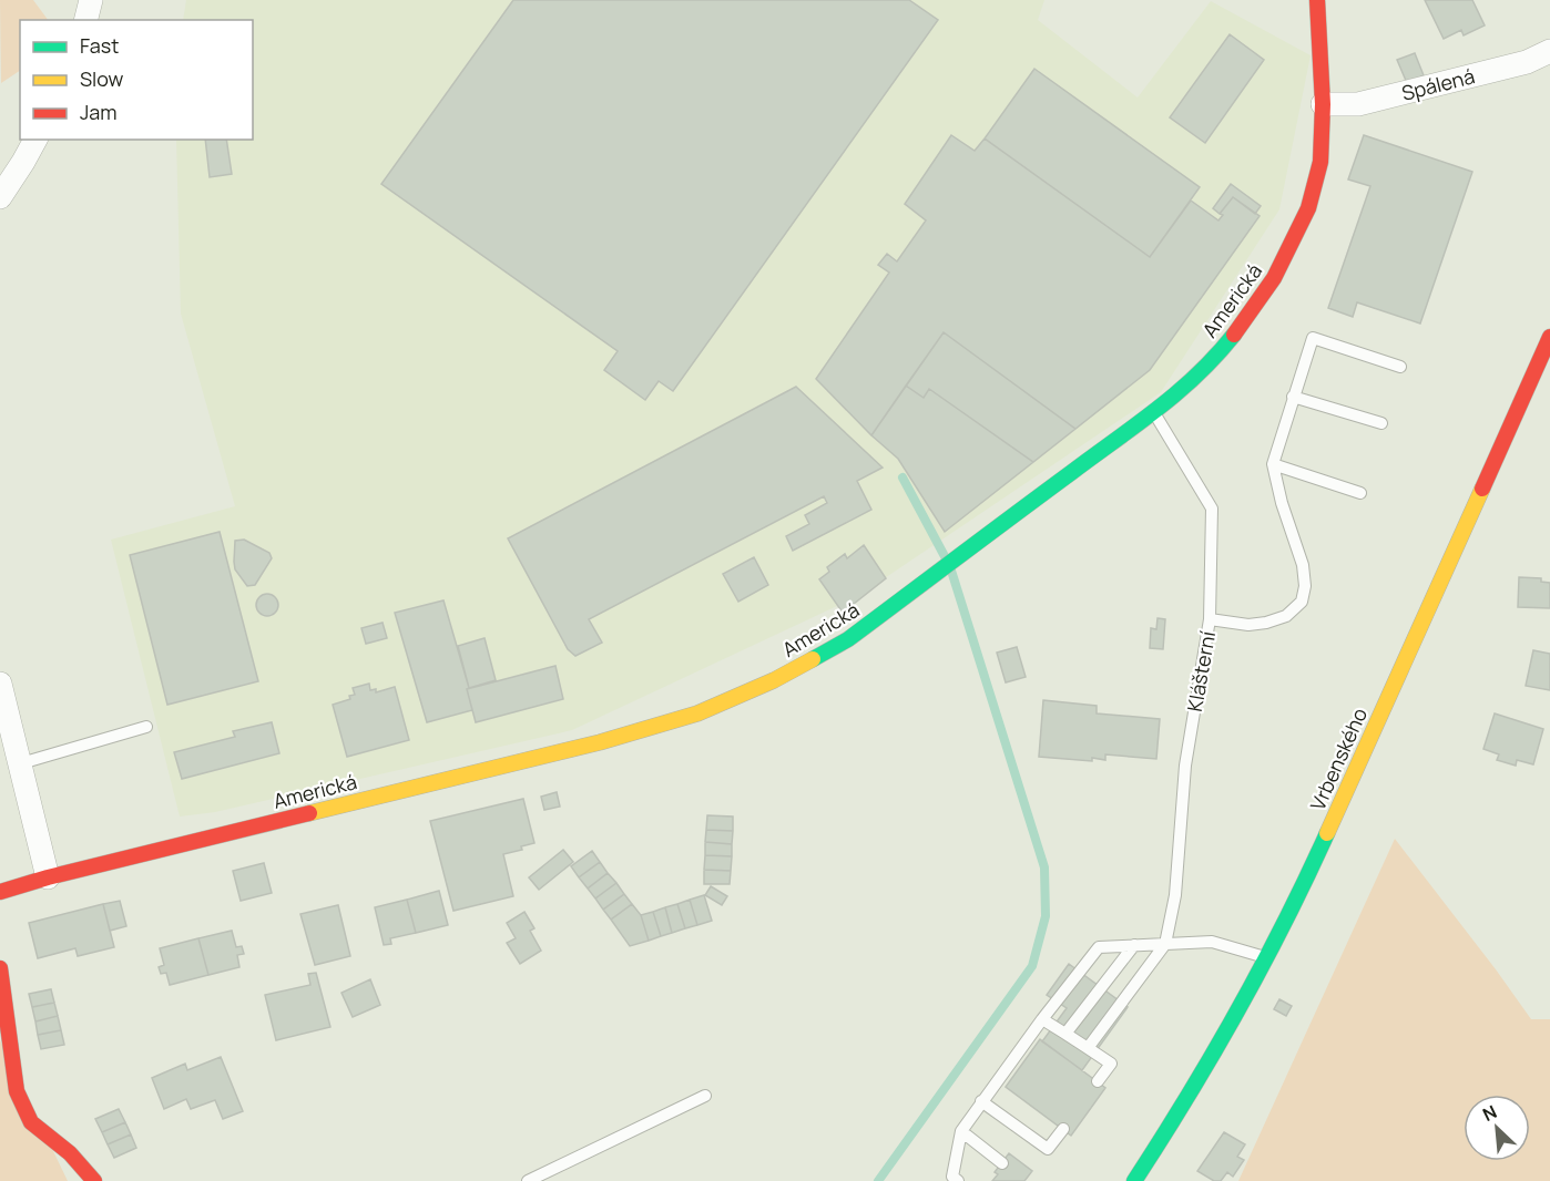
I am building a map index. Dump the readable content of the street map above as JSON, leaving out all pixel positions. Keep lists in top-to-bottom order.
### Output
{
  "streets": {
    "street": ["Spálená", "Americká", "Vrbenského"],
    "lane": ["Klášterní"]
  },
  "crossings": [
    ["Spálená", "Americká"],
    ["Americká", "Klášterní"]
  ],
  "legend": ["Fast", "Slow", "Jam"],
  "north": "top left"
}
